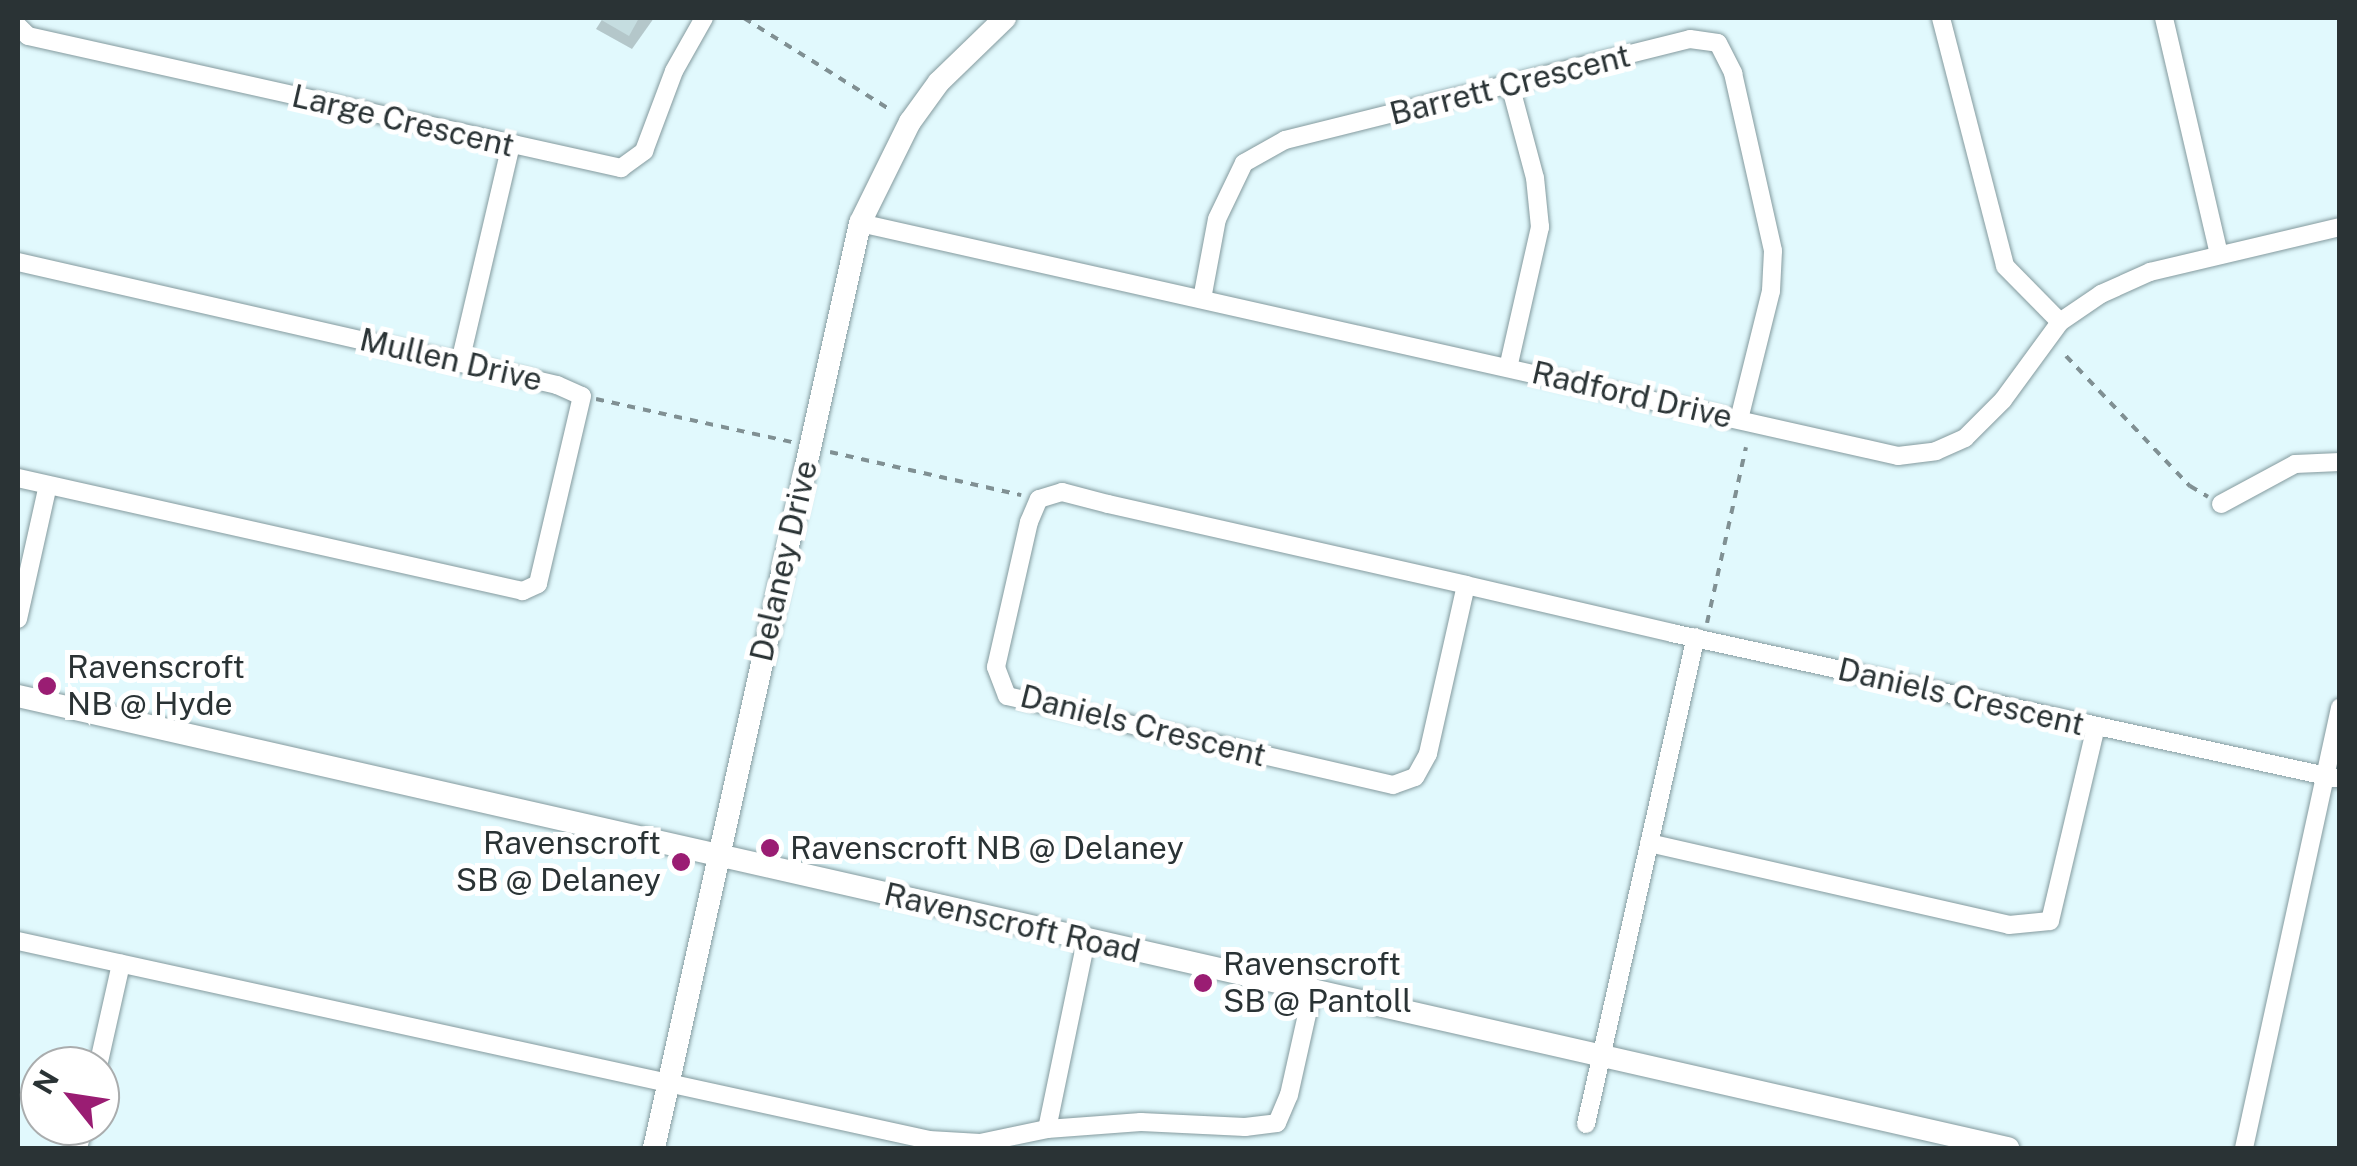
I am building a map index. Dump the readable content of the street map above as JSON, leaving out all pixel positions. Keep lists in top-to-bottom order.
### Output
{
  "streets": {
    "street": [
      "Barrett Crescent",
      "Large Crescent",
      "Mullen Drive",
      "Radford Drive",
      "Delaney Drive",
      "Daniels Crescent",
      "Ravenscroft Road"
    ]
  },
  "crossings": [
    ["Barrett Crescent", "Radford Drive"],
    ["Radford Drive", "Delaney Drive"],
    ["Delaney Drive", "Ravenscroft Road"]
  ],
  "places": [
    "Ravenscroft NB @ Hyde",
    "Ravenscroft NB @ Delaney",
    "Ravenscroft SB @ Delaney",
    "Ravenscroft SB @ Pantoll"
  ],
  "north": "top left"
}
